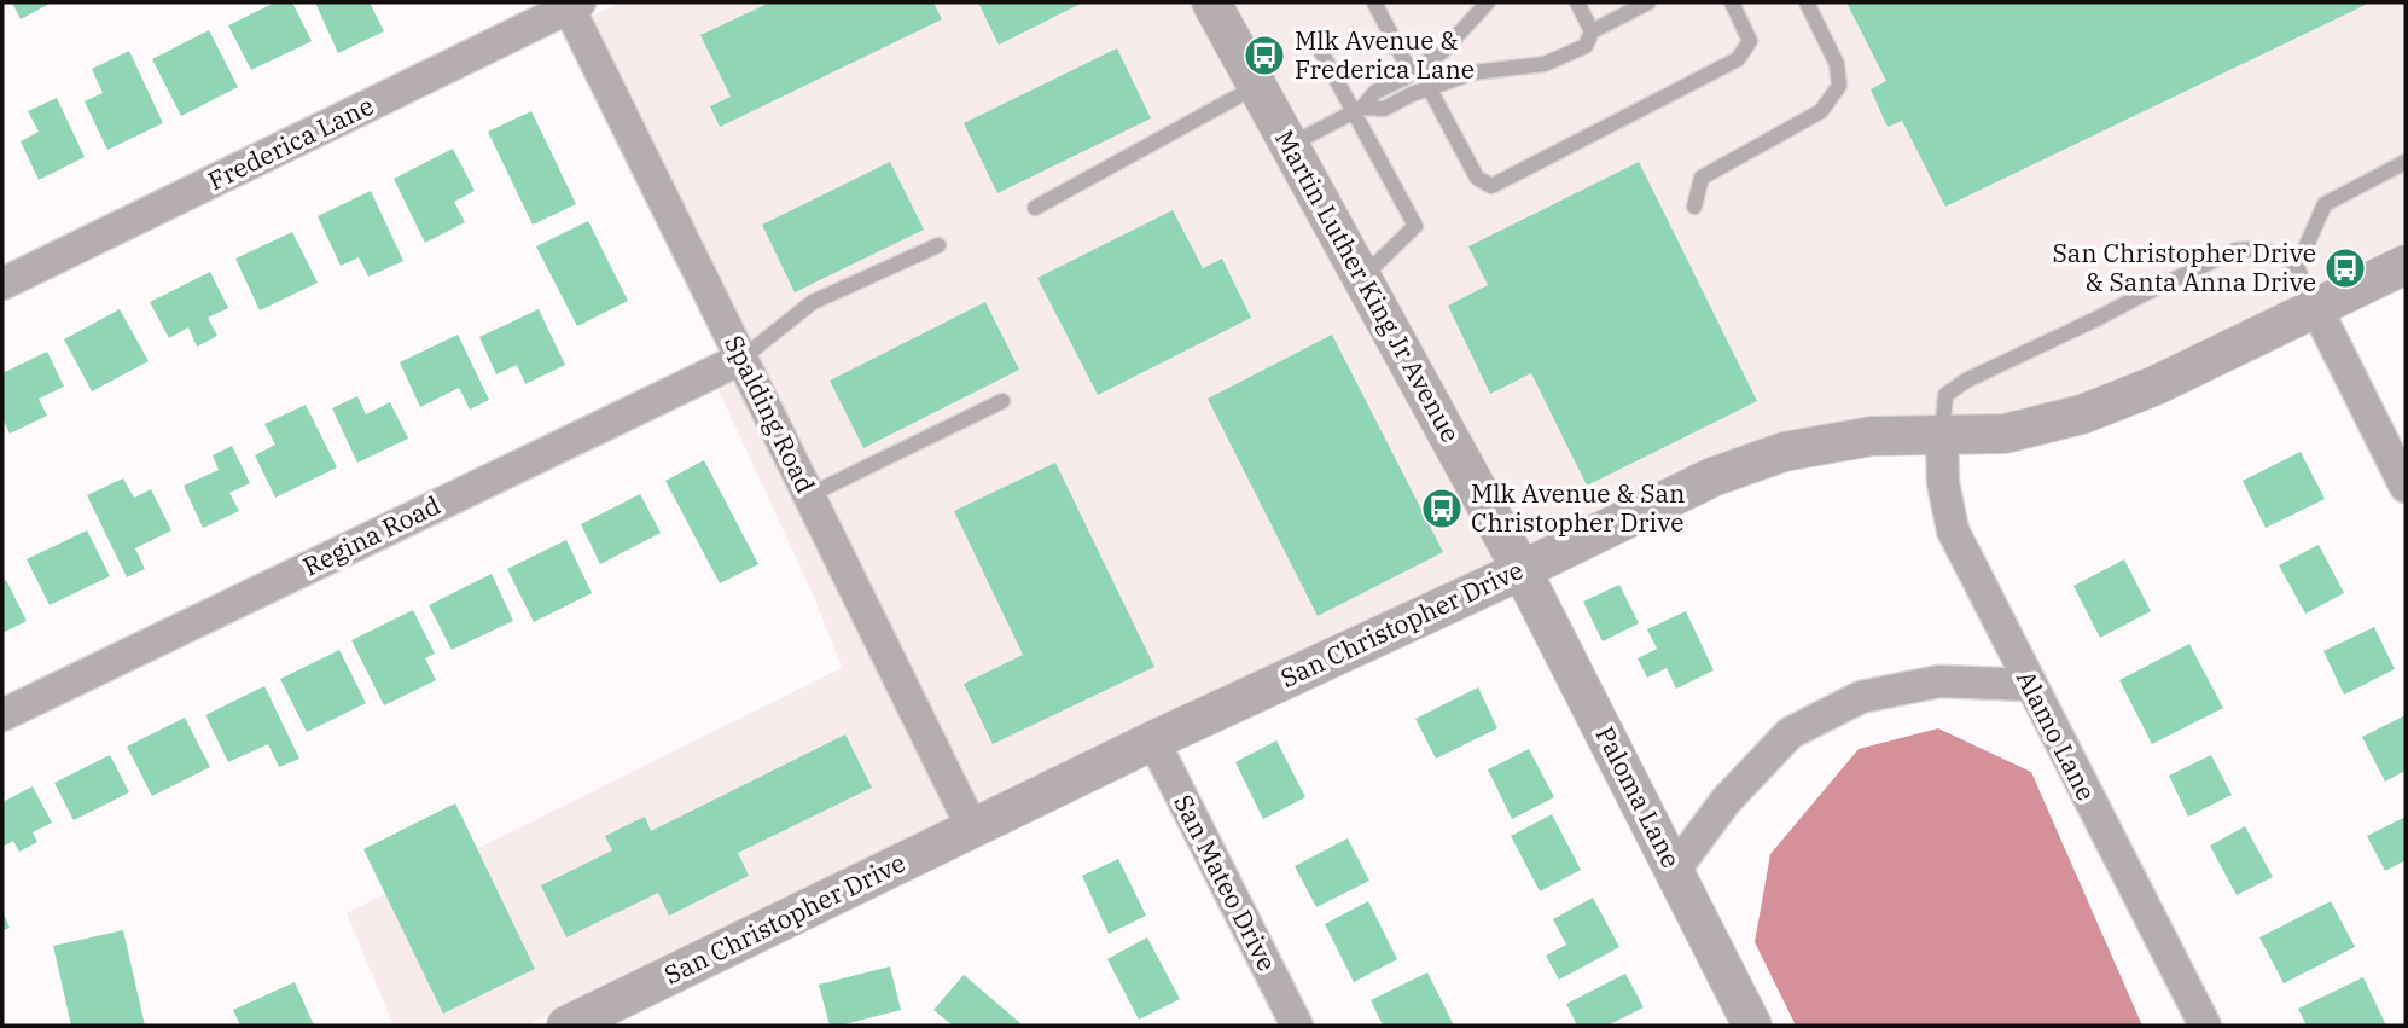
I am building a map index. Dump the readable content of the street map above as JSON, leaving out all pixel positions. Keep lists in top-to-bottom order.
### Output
{
  "streets": {
    "street": [
      "Frederica Lane",
      "Martin Luther King Jr Avenue",
      "Spalding Road",
      "Regina Road",
      "San Christopher Drive",
      "Alamo Lane",
      "Paloma Lane",
      "San Mateo Drive"
    ]
  },
  "crossings": [
    ["Frederica Lane", "Spalding Road"],
    ["Martin Luther King Jr Avenue", "San Christopher Drive"],
    ["Martin Luther King Jr Avenue", "Paloma Lane"],
    ["Spalding Road", "Regina Road"],
    ["Spalding Road", "San Christopher Drive"],
    ["San Christopher Drive", "Alamo Lane"],
    ["San Christopher Drive", "Paloma Lane"],
    ["San Christopher Drive", "San Mateo Drive"]
  ],
  "places": {
    "bus stop": ["Mlk Avenue & Frederica Lane", "San Christopher Drive & Santa Anna Drive", "Mlk Avenue & San Christopher Drive"]
  }
}
